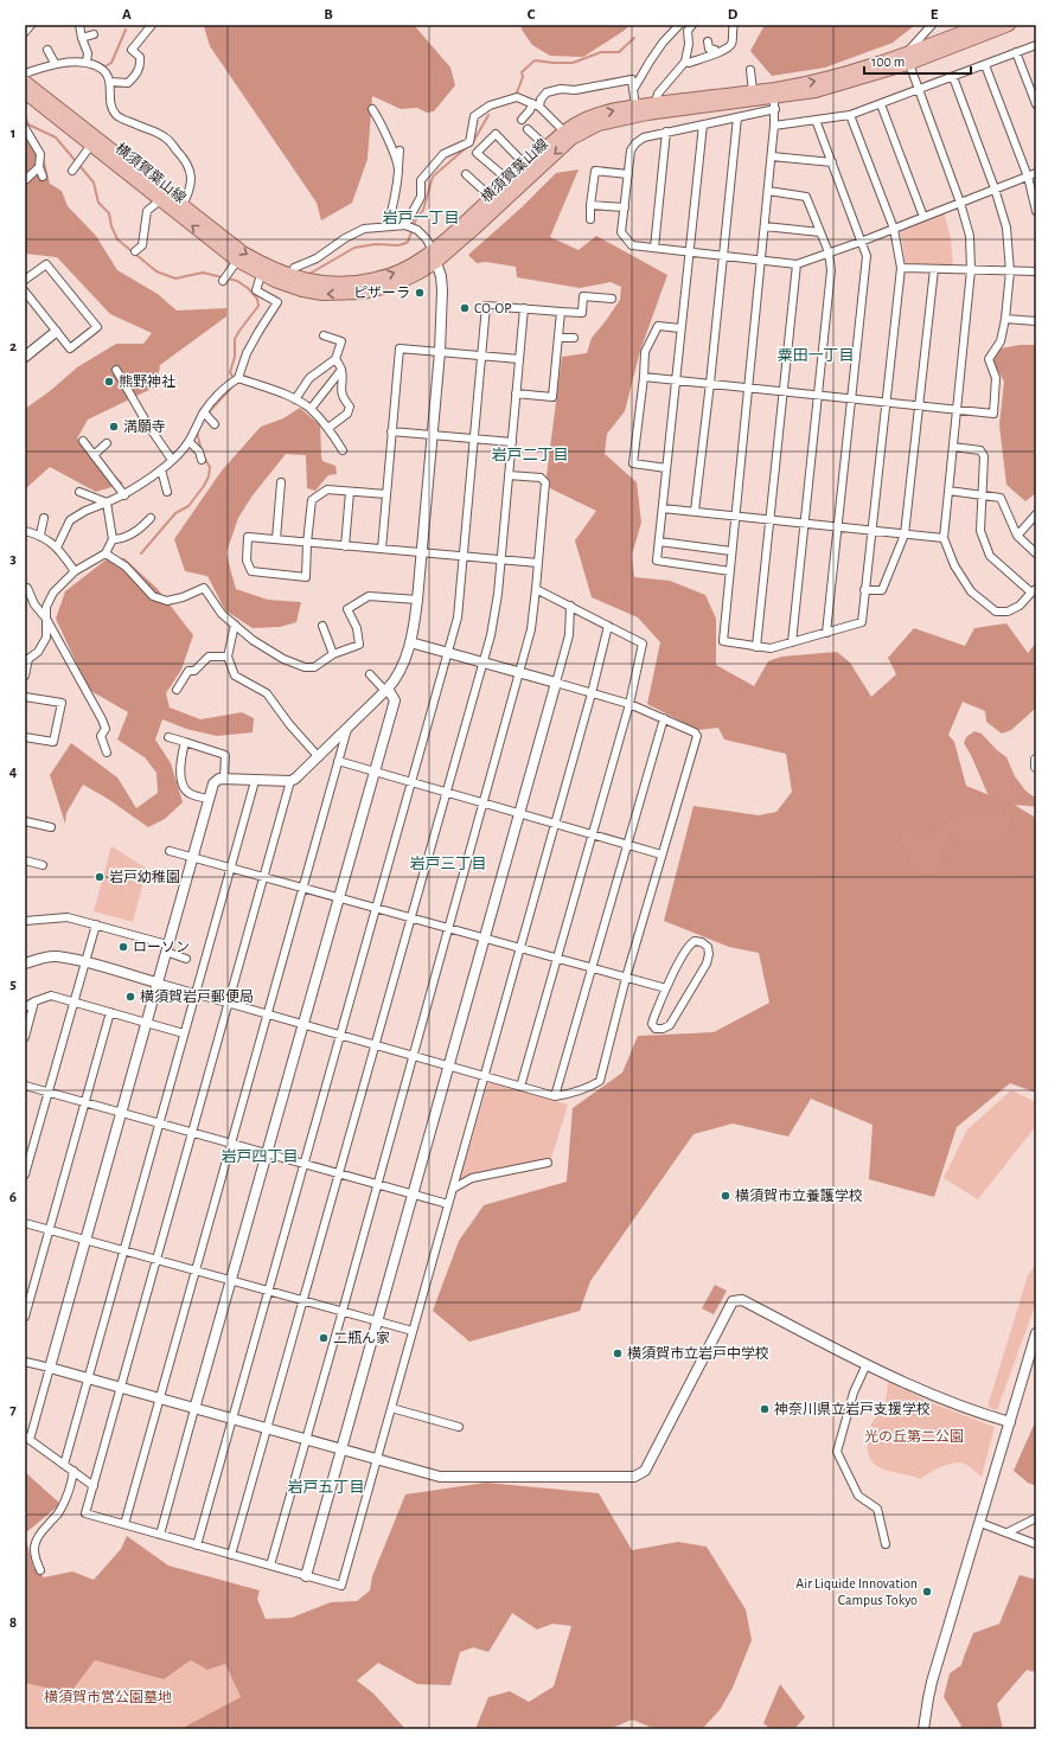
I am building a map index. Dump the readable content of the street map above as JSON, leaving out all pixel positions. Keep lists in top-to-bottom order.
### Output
{
  "streets": {
    "main road": ["横須賀葉山線"]
  },
  "districts": [
    "岩戸一丁目",
    "粟田一丁目",
    "岩戸二丁目",
    "岩戸三丁目",
    "岩戸四丁目",
    "岩戸五丁目"
  ],
  "parks": ["光の丘第二公園", "横須賀市営公園墓地"],
  "places": [
    "ピザーラ",
    "CO-OP",
    "熊野神社",
    "満願寺",
    "岩戸幼稚園",
    "ローソン",
    "横須賀岩戸郵便局",
    "横須賀市立養護学校",
    "二瓶ん家",
    "横須賀市立岩戸中学校",
    "神奈川県立岩戸支援学校",
    "Air Liquide Innovation Campus Tokyo"
  ],
  "scale_bar": "100 m",
  "grid": {
    "columns": [
      "A",
      "B",
      "C",
      "D",
      "E"
    ],
    "rows": [
      "1",
      "2",
      "3",
      "4",
      "5",
      "6",
      "7",
      "8"
    ]
  }
}
